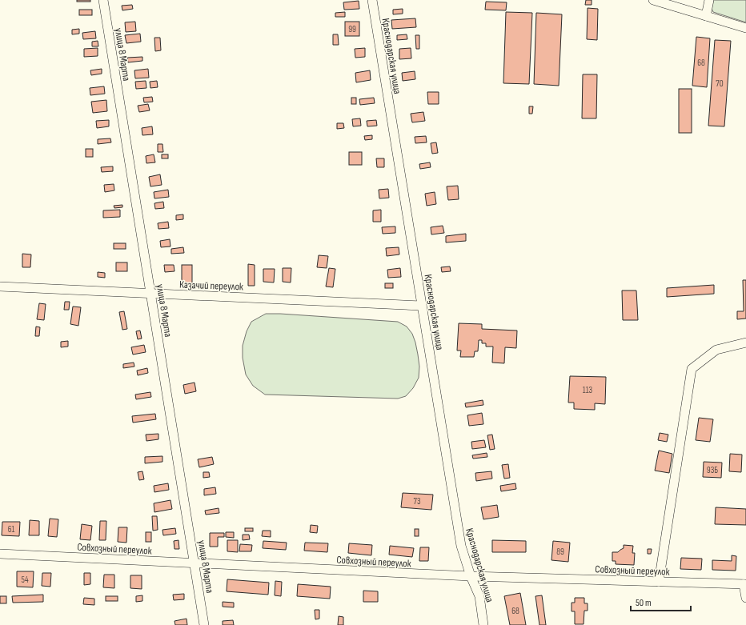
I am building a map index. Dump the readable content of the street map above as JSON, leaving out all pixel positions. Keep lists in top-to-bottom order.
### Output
{
  "streets": {
    "street": [
      "улица 8 Марта",
      "Краснодарская улица",
      "Казачий переулок",
      "Совхозный переулок"
    ]
  },
  "crossings": [
    ["улица 8 Марта", "Казачий переулок"],
    ["улица 8 Марта", "Совхозный переулок"],
    ["Краснодарская улица", "Казачий переулок"],
    ["Краснодарская улица", "Совхозный переулок"]
  ],
  "house_numbers": [
    "99",
    "68",
    "70",
    "113",
    "93Б",
    "73",
    "61",
    "89",
    "54",
    "68"
  ],
  "scale_bar": "50 m"
}
